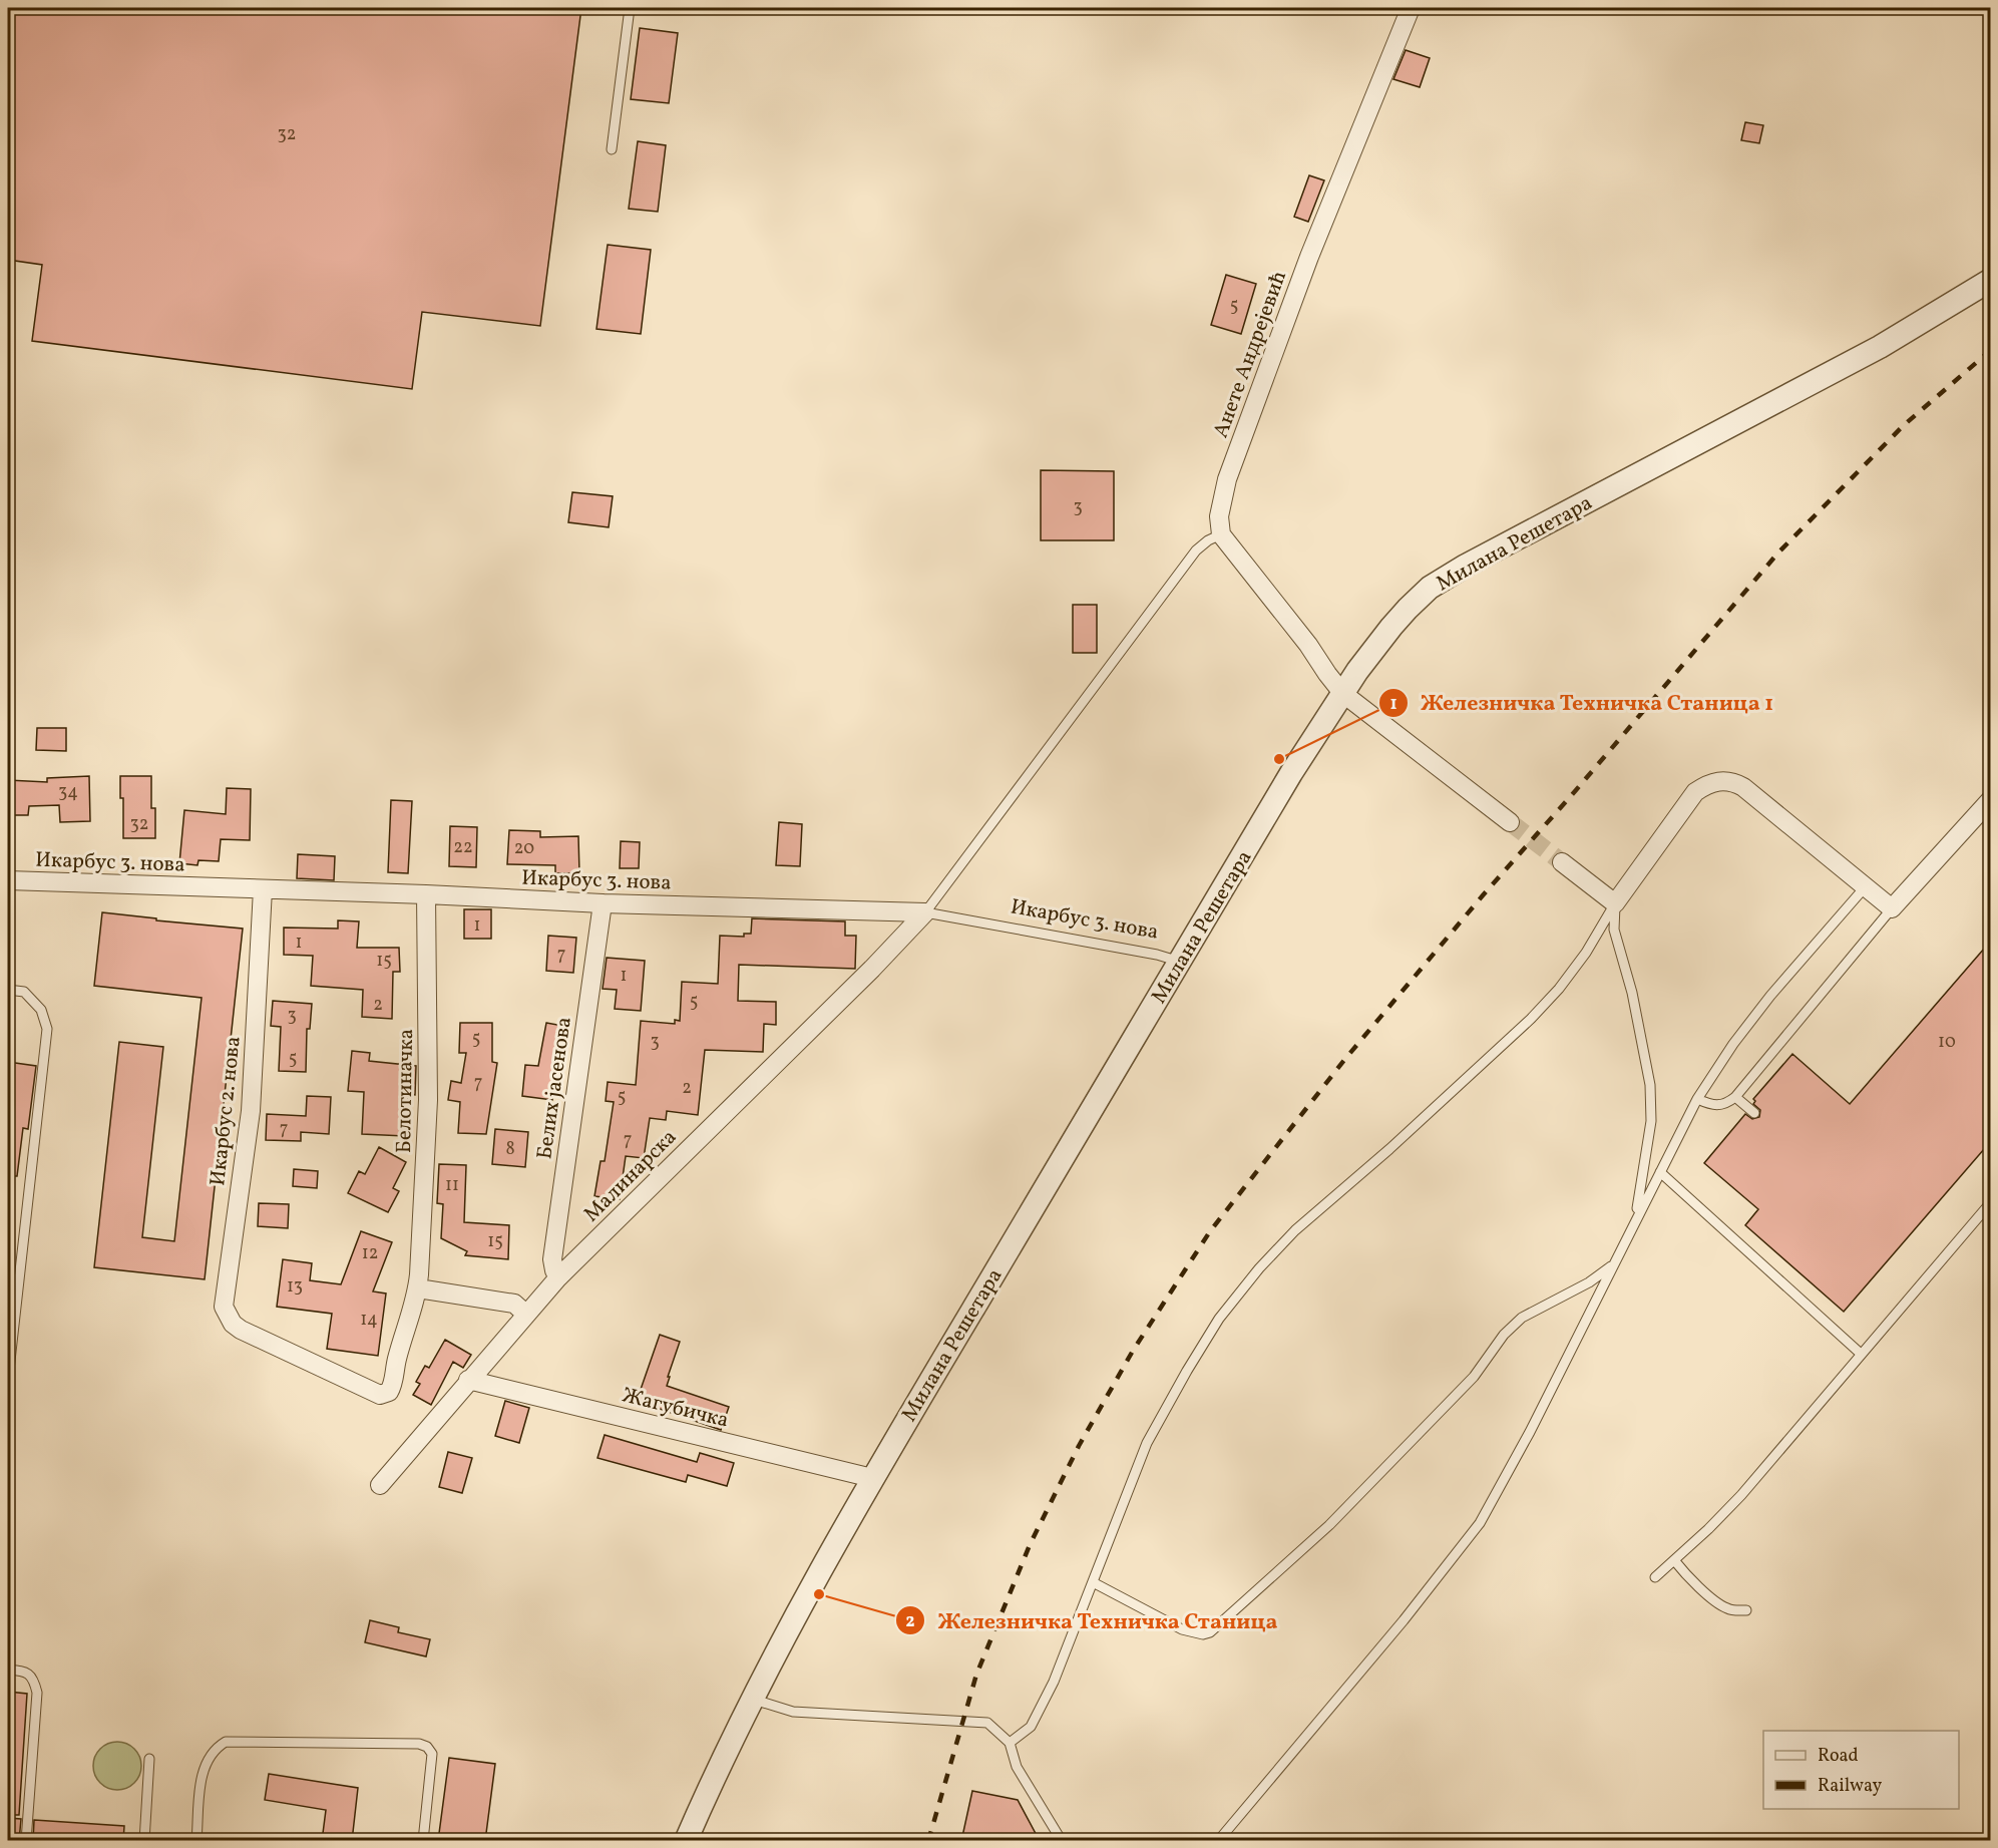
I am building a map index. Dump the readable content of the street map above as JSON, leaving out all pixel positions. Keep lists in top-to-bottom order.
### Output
{
  "streets": {
    "street": [
      "Анете Андрејевић",
      "Милана Решетара",
      "Икарбус 3. нова",
      "Белих јасенова",
      "Белотиначка",
      "Икарбус 2. нова",
      "Малинарска",
      "Жагубичка"
    ]
  },
  "crossings": [
    ["Милана Решетара", "Икарбус 3. нова"],
    ["Милана Решетара", "Жагубичка"],
    ["Икарбус 3. нова", "Белих јасенова"],
    ["Икарбус 3. нова", "Белотиначка"],
    ["Икарбус 3. нова", "Икарбус 2. нова"],
    ["Икарбус 3. нова", "Малинарска"],
    ["Белих јасенова", "Малинарска"],
    ["Белотиначка", "Икарбус 2. нова"],
    ["Малинарска", "Жагубичка"]
  ],
  "places": ["Железничка Техничка Станица 1", "Железничка Техничка Станица"],
  "house_numbers": [
    "32",
    "5",
    "3",
    "34",
    "32",
    "22",
    "20",
    "1",
    "1",
    "7",
    "15",
    "1",
    "5",
    "2",
    "3",
    "5",
    "3",
    "10",
    "5",
    "7",
    "2",
    "5",
    "7",
    "7",
    "8",
    "11",
    "15",
    "12",
    "13",
    "14"
  ],
  "legend": ["Road", "Railway"]
}
